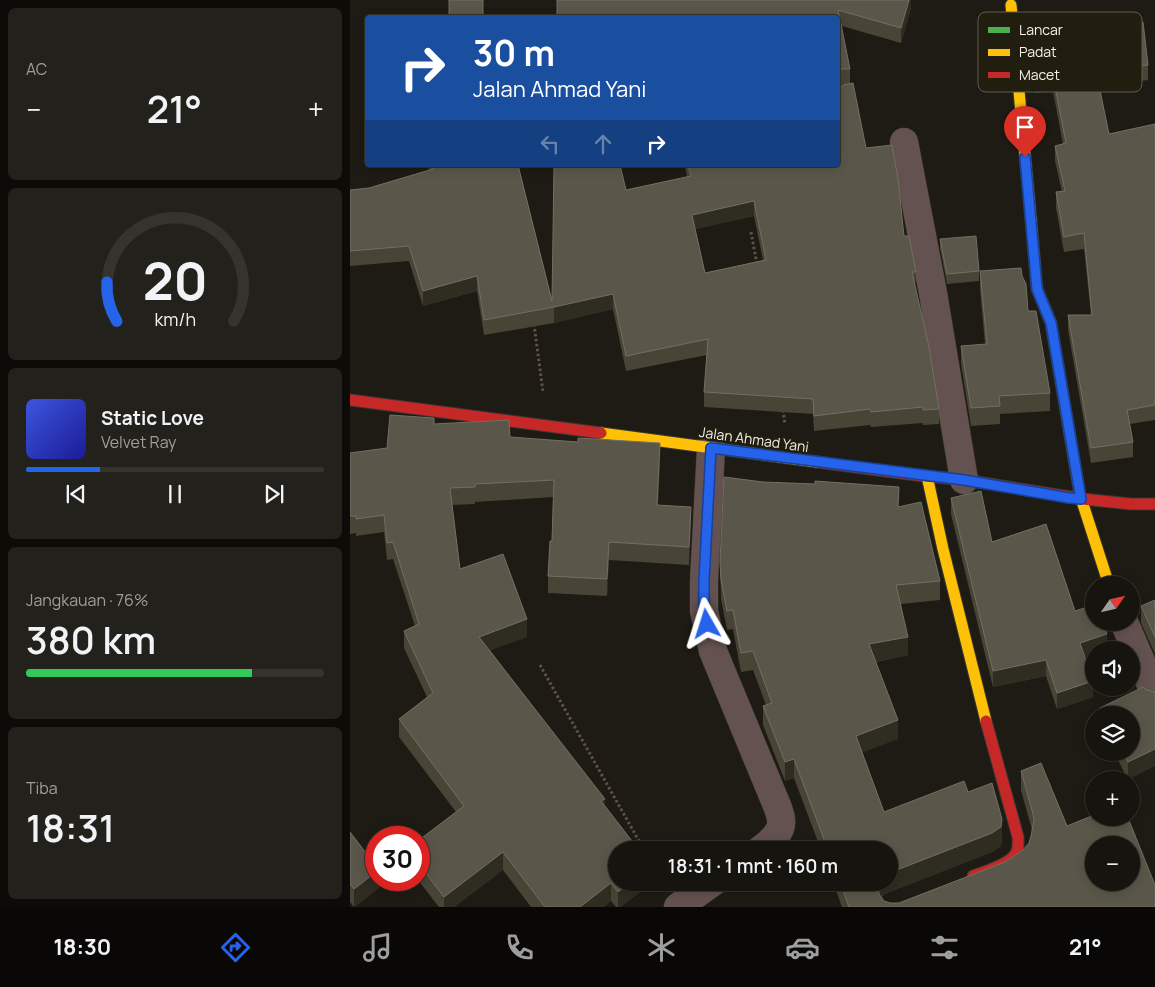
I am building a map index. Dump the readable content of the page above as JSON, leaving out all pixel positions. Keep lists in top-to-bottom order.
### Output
{
  "streets": {
    "street": ["Jalan Ahmad Yani"]
  },
  "legend": ["Lancar", "Padat", "Macet"],
  "north": "top right",
  "page": {
    "tile": [
      "AC",
      ["Jangkauan · 76%", "380 km"],
      ["Tiba", "18:31"]
    ],
    "turn": ["30 m", "Jalan Ahmad Yani"],
    "heat": ["−", "21°", "+"],
    "song": ["Static Love", "Velvet Ray"],
    "map_buttons": ["+", "−"],
    "limit": "30",
    "trip": "18:31 · 1 mnt · 160 m",
    "tabs": ["18:30", "21°"],
    "gauge": ["20", "km/h"]
  }
}
